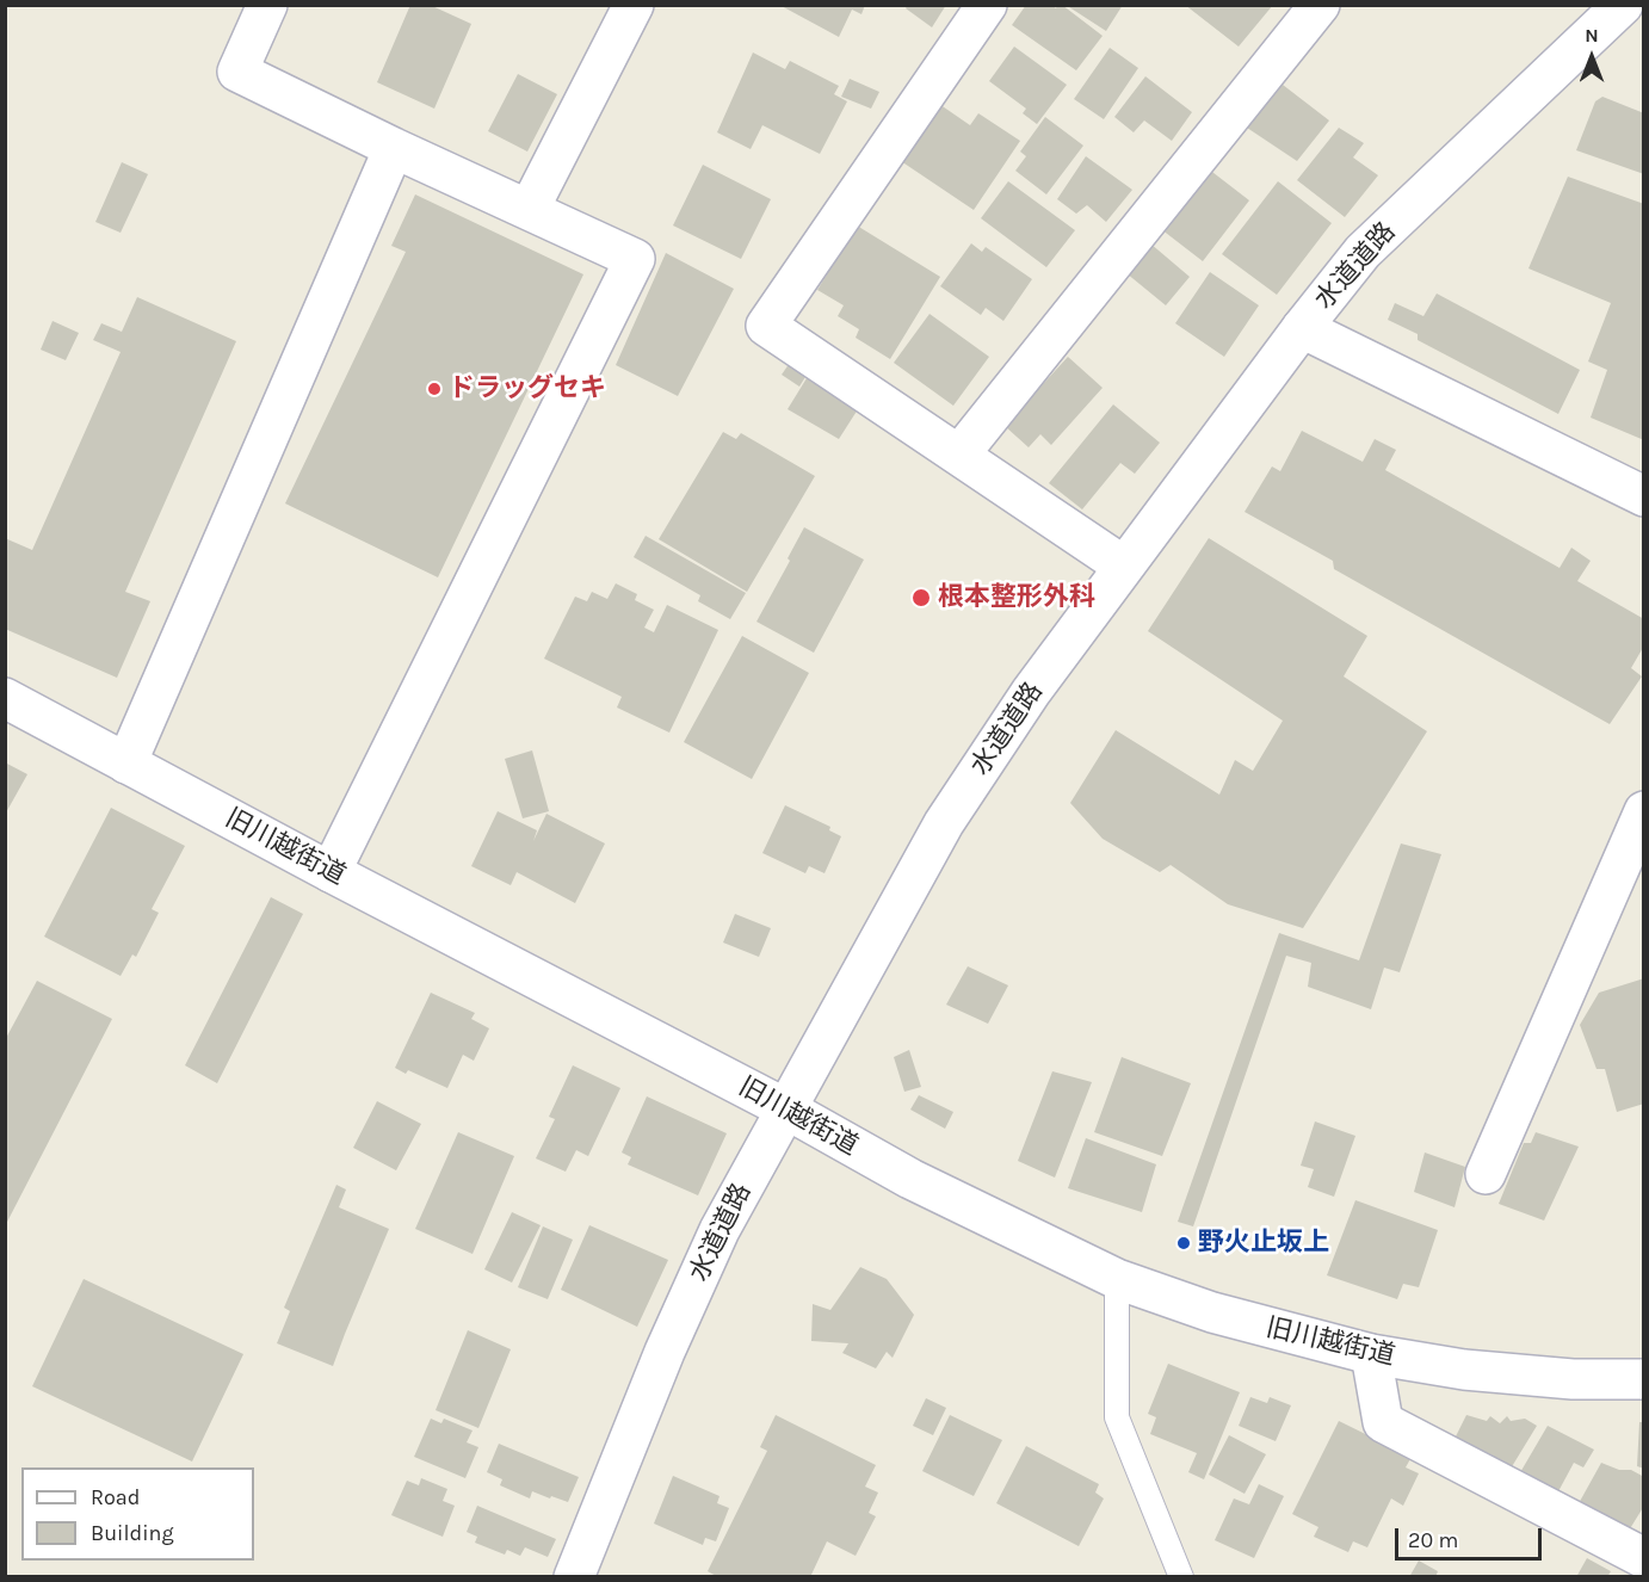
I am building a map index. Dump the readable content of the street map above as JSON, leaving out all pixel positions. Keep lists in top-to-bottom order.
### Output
{
  "streets": {
    "street": ["水道道路", "旧川越街道"]
  },
  "crossings": [
    ["水道道路", "旧川越街道"]
  ],
  "places": ["ドラッグセキ", "根本整形外科", "野火止坂上"],
  "legend": ["Road", "Building"],
  "scale_bar": "20 m",
  "north": "top"
}
